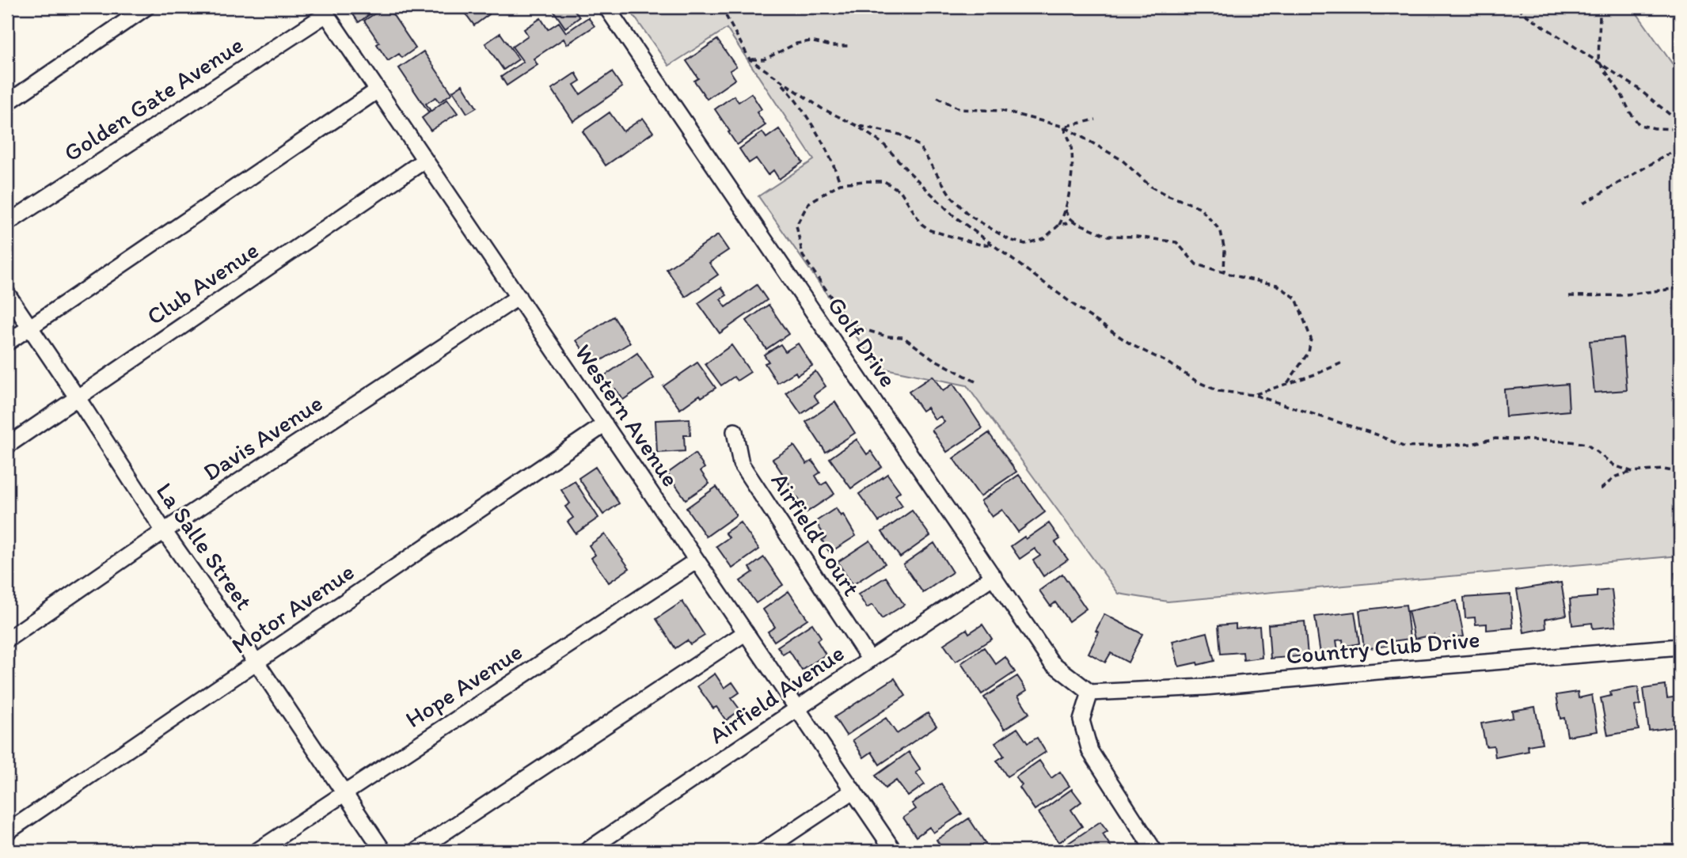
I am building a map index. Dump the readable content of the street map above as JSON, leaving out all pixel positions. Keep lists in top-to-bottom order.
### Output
{
  "streets": {
    "street": [
      "Golden Gate Avenue",
      "Club Avenue",
      "Golf Drive",
      "Western Avenue",
      "Davis Avenue",
      "Airfield Court",
      "La Salle Street",
      "Motor Avenue",
      "Country Club Drive",
      "Hope Avenue",
      "Airfield Avenue"
    ]
  },
  "crossings": [
    ["Golden Gate Avenue", "Western Avenue"],
    ["Club Avenue", "Western Avenue"],
    ["Club Avenue", "La Salle Street"],
    ["Golf Drive", "Country Club Drive"],
    ["Golf Drive", "Airfield Avenue"],
    ["Western Avenue", "Davis Avenue"],
    ["Western Avenue", "Motor Avenue"],
    ["Western Avenue", "Hope Avenue"],
    ["Western Avenue", "Airfield Avenue"],
    ["Davis Avenue", "La Salle Street"],
    ["Airfield Court", "Airfield Avenue"],
    ["La Salle Street", "Motor Avenue"],
    ["La Salle Street", "Hope Avenue"]
  ]
}
